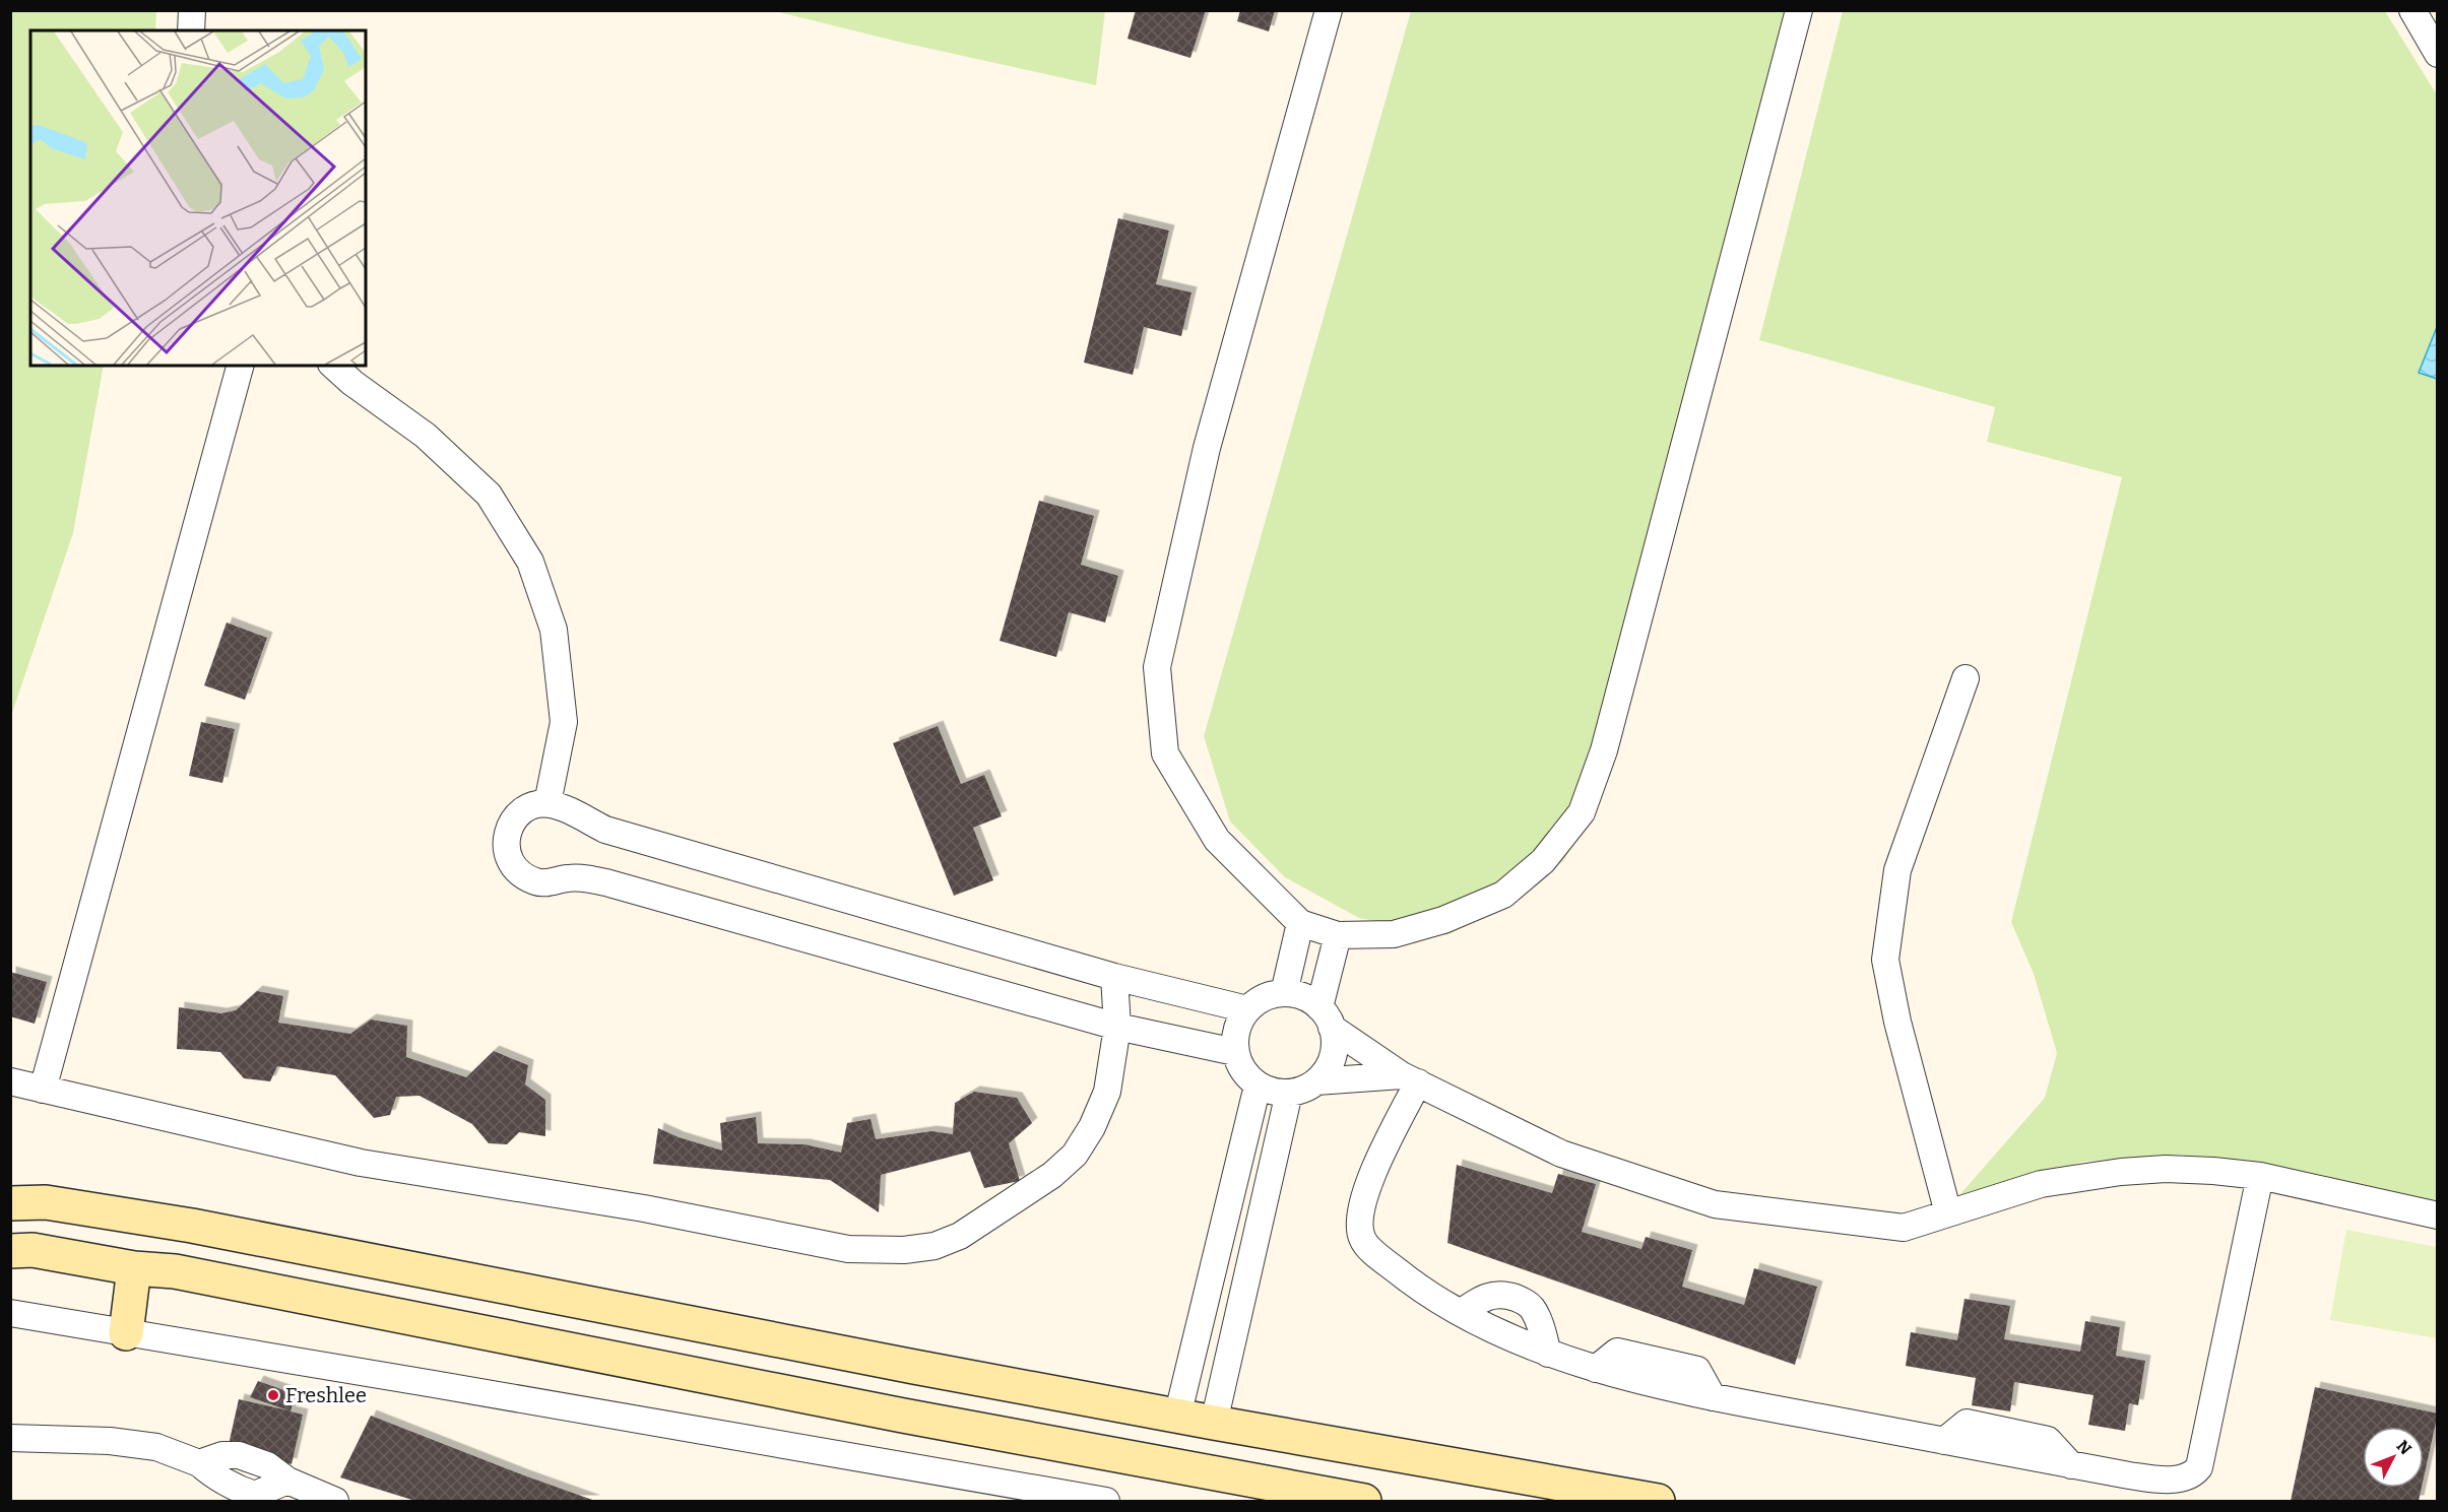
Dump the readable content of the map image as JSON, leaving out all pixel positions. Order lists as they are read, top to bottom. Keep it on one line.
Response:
{"places":["Freshlee"],"north":"top right"}
